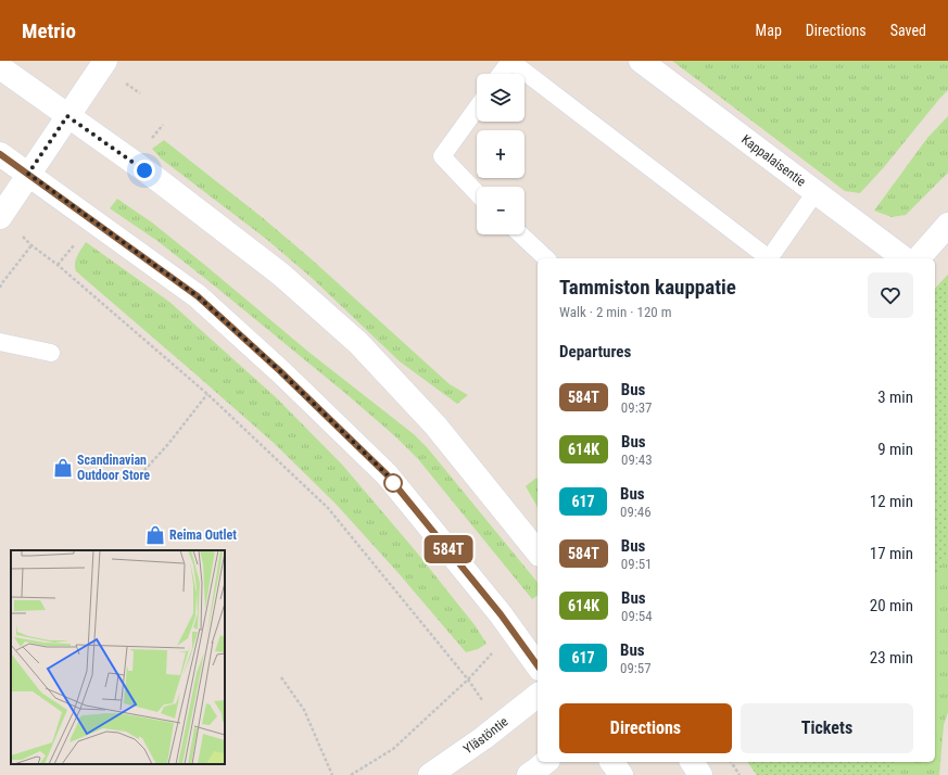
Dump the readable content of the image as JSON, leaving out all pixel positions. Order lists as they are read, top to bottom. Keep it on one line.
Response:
{"streets":{"main road":["Kappalaisentie","Ylästöntie"]},"places":{"shop":["Scandinavian Outdoor Store","Reima Outlet"]},"lines":["bus line 584T"],"page":{"header":"Metrio","nav":["Map","Directions","Saved"],"on_map":"584T","map_buttons":["+","−"],"heading":[["Tammiston kauppatie","Walk · 2 min · 120 m"],"Departures"],"list":[{"mark":"584T","name":"Bus","note":"09:37","value":"3 min"},{"mark":"614K","name":"Bus","note":"09:43","value":"9 min"},{"mark":"617","name":"Bus","note":"09:46","value":"12 min"},{"mark":"584T","name":"Bus","note":"09:51","value":"17 min"},{"mark":"614K","name":"Bus","note":"09:54","value":"20 min"},{"mark":"617","name":"Bus","note":"09:57","value":"23 min"}],"buttons":["Directions","Tickets"]}}
